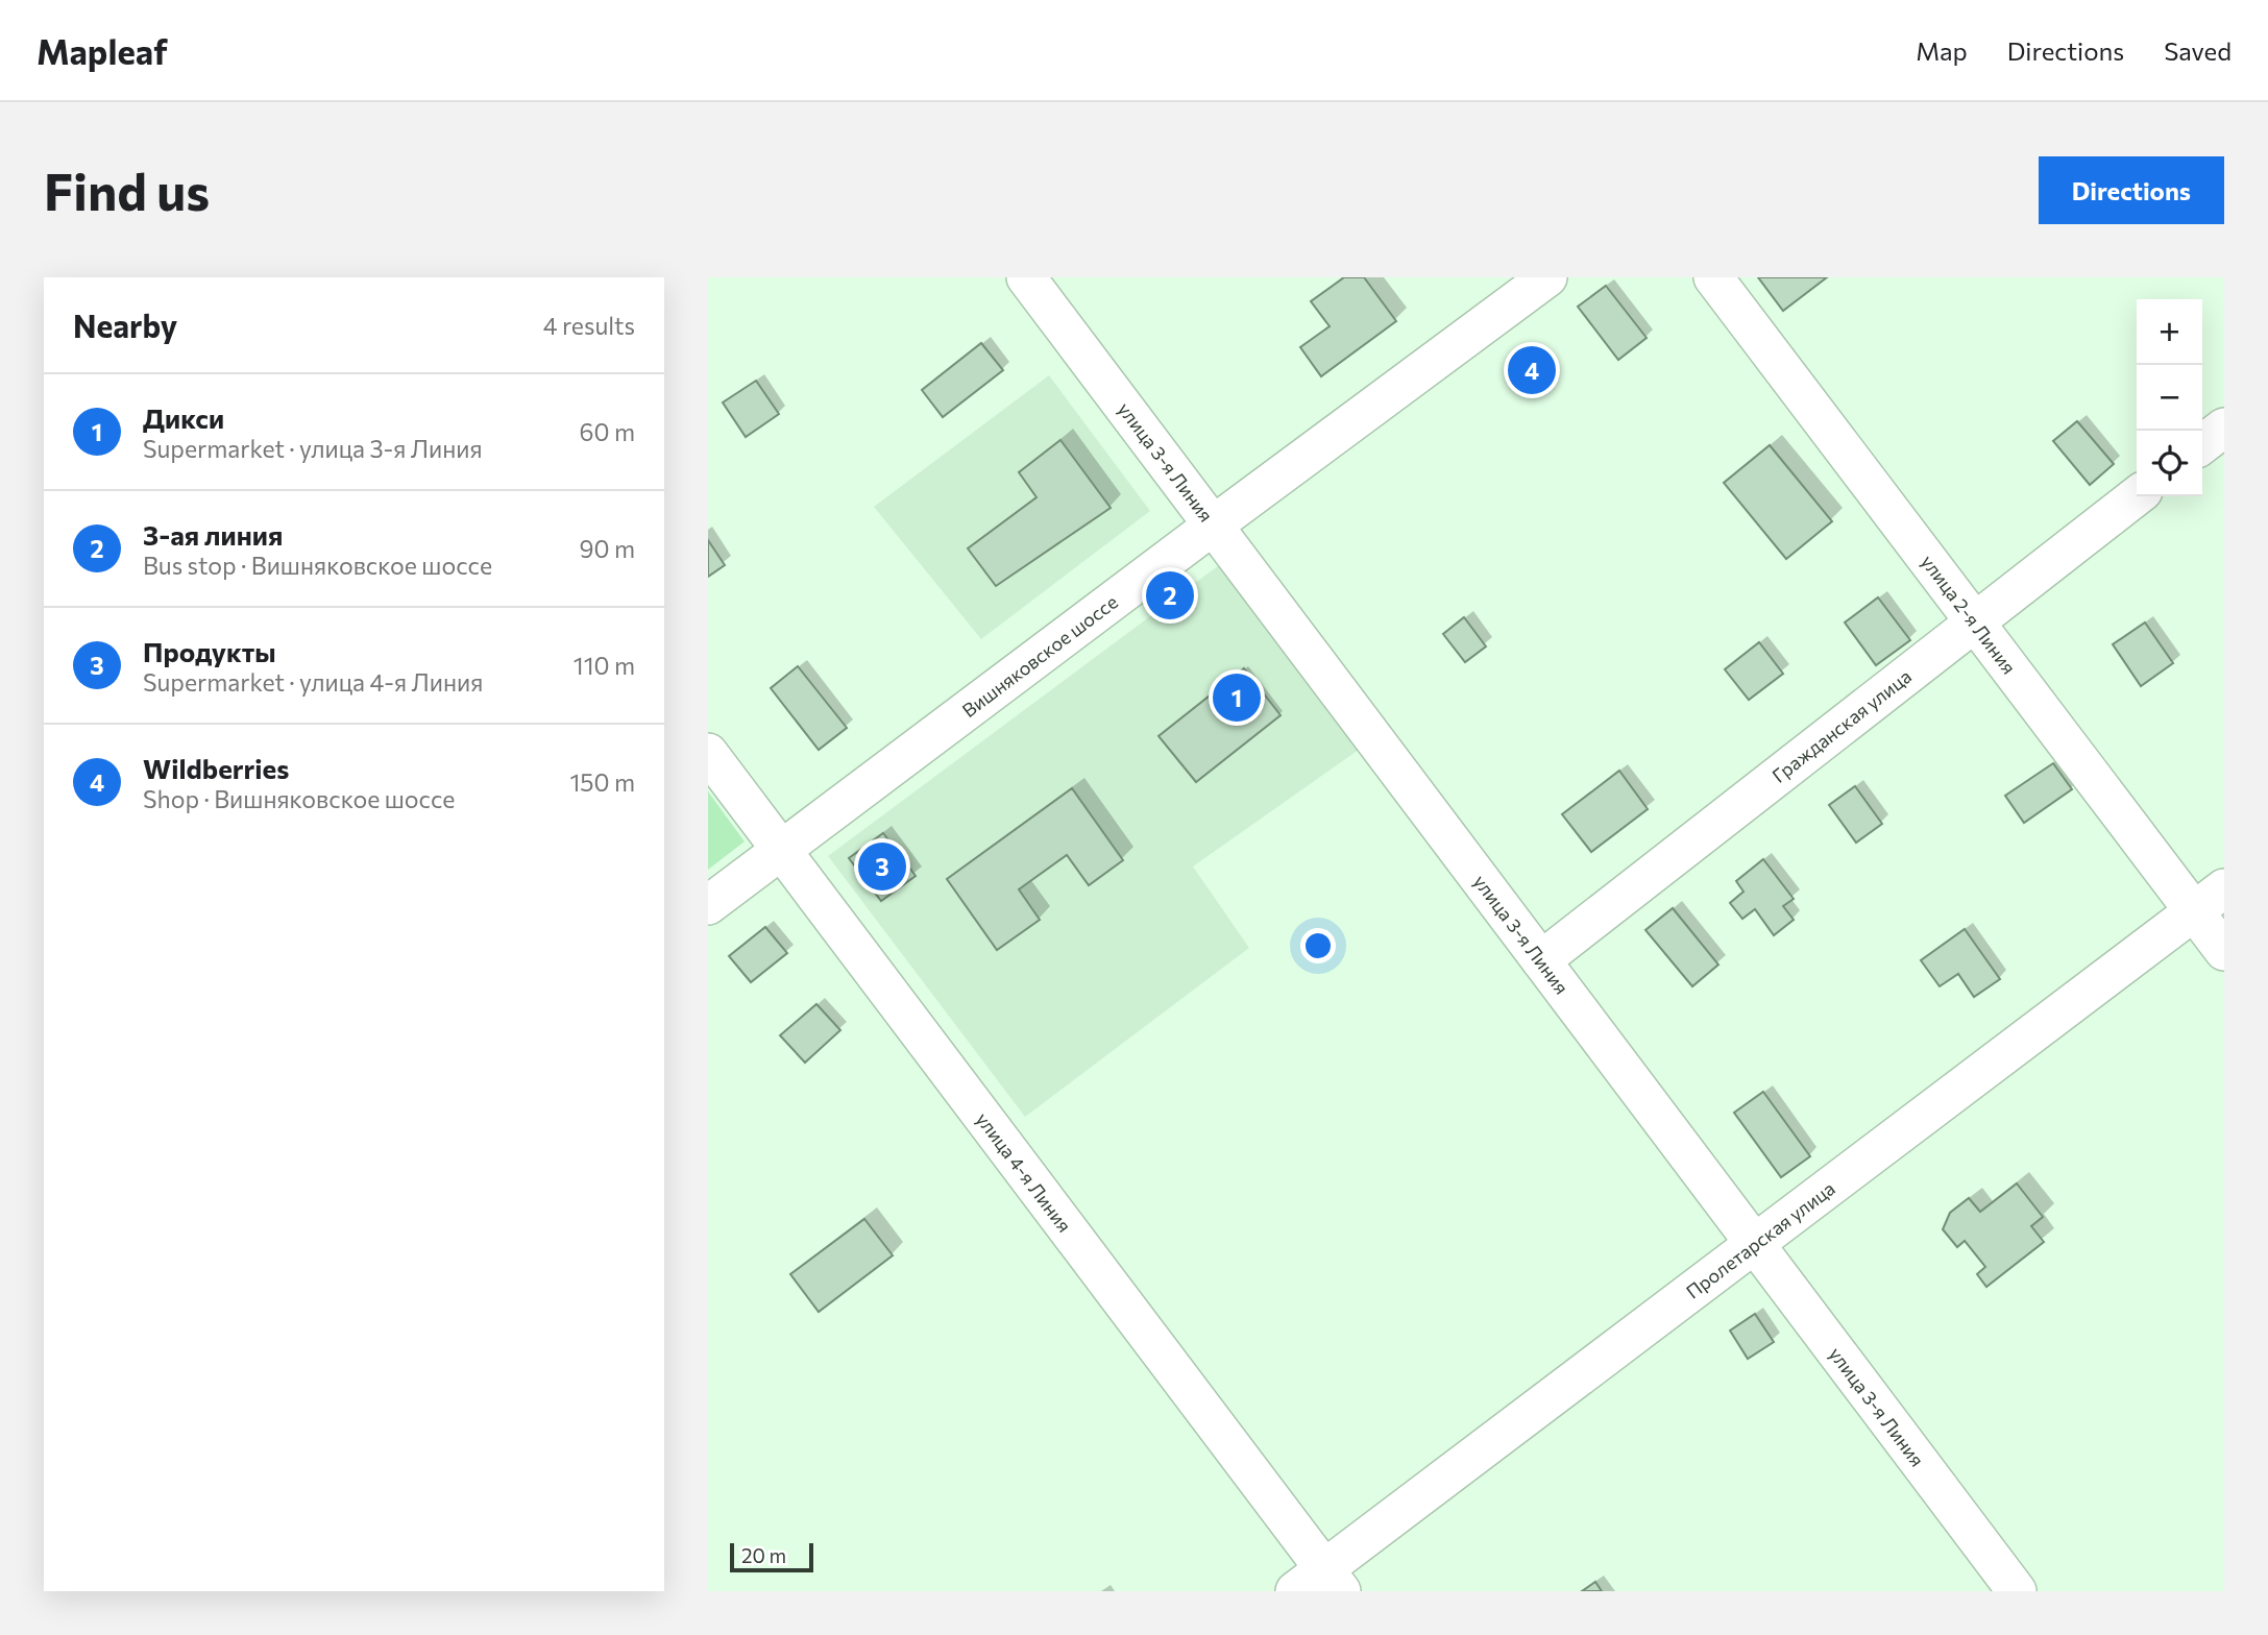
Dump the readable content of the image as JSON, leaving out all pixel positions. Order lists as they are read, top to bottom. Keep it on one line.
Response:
{"streets":{"street":["улица 3-я Линия","улица 2-я Линия","Вишняковское шоссе","Гражданская улица","улица 4-я Линия","Пролетарская улица"]},"crossings":[["улица 3-я Линия","Вишняковское шоссе"],["улица 3-я Линия","Гражданская улица"],["улица 3-я Линия","Пролетарская улица"],["улица 2-я Линия","Гражданская улица"],["улица 2-я Линия","Пролетарская улица"],["Вишняковское шоссе","улица 4-я Линия"],["улица 4-я Линия","Пролетарская улица"]],"scale_bar":"20 m","page":{"header":"Mapleaf","nav":["Map","Directions","Saved"],"buttons":"Directions","title":"Find us","heading":["Nearby","4 results"],"map_buttons":["+","−"],"pins":["4","2","1","3"],"list":[{"mark":"1","name":"Дикси","note":"Supermarket · улица 3-я Линия","value":"60 m"},{"mark":"2","name":"3-ая линия","note":"Bus stop · Вишняковское шоссе","value":"90 m"},{"mark":"3","name":"Продукты","note":"Supermarket · улица 4-я Линия","value":"110 m"},{"mark":"4","name":"Wildberries","note":"Shop · Вишняковское шоссе","value":"150 m"}],"scale":"20 m"}}
